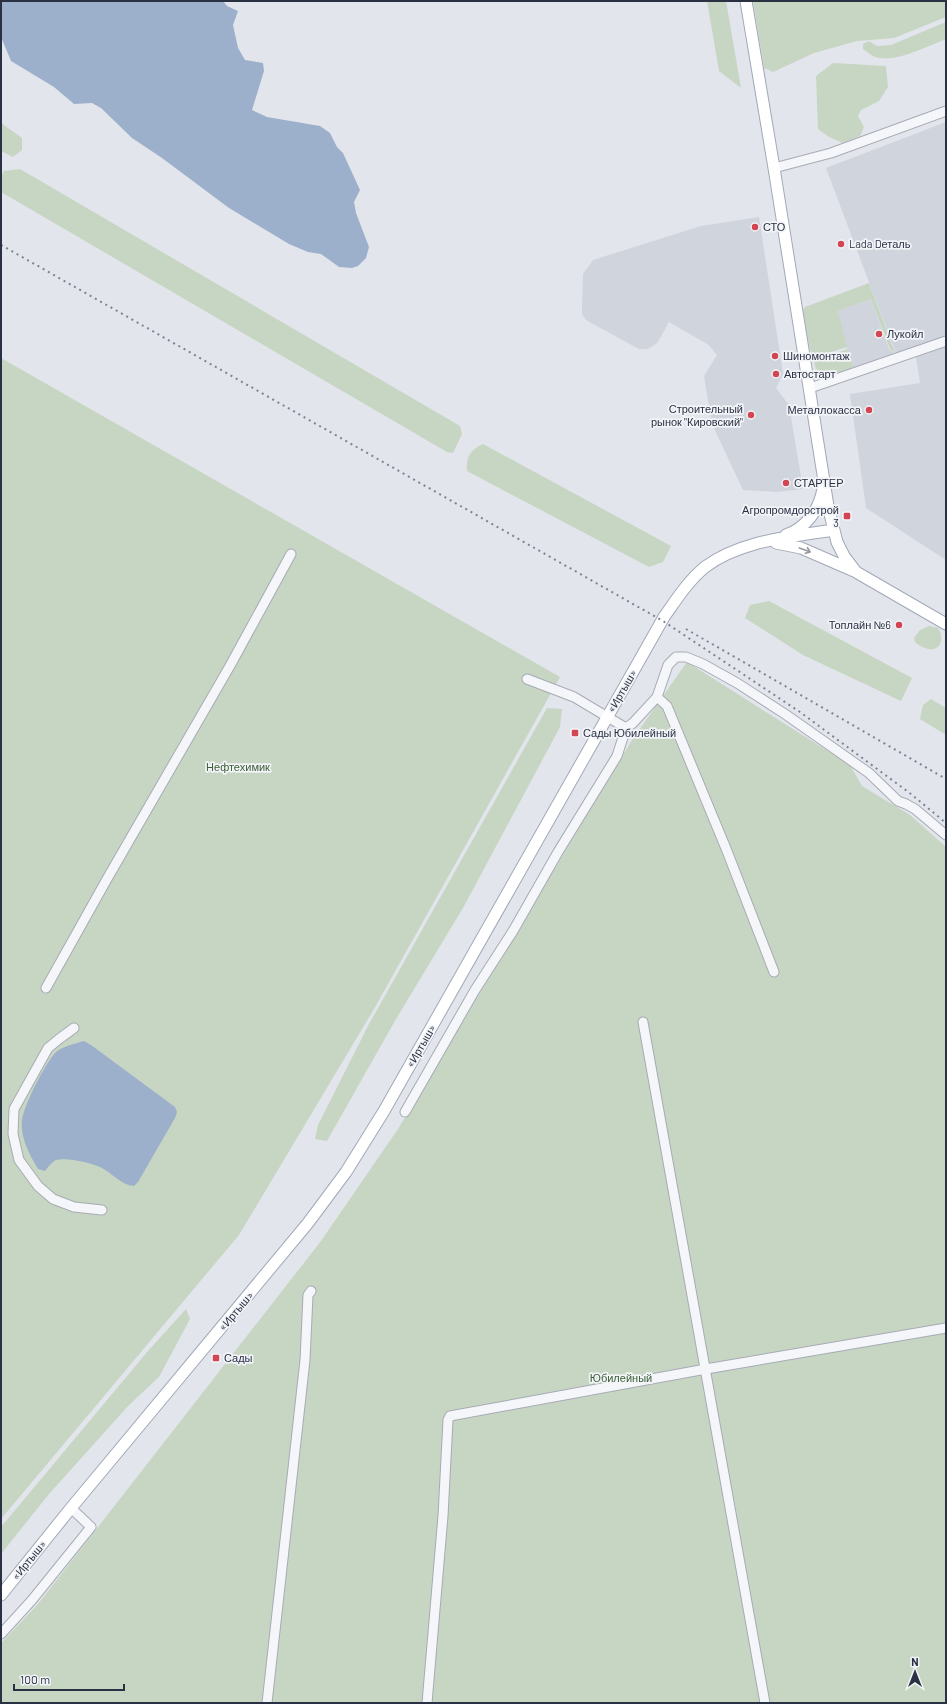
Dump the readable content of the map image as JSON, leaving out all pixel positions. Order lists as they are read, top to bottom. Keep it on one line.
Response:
{"streets":{"main road":["«Иртыш»"]},"parks":["Нефтехимик","Юбилейный"],"places":{"other":["СТО","Lada Dеталь","Лукойл","Шиномонтаж","Автостарт","Металлокасса","Строительный рынок \"Кировский\"","СТАРТЕР","Топлайн №6"],"transit":["Агропромдорстрой 3","Сады Юбилейный","Сады"]},"scale_bar":"100 m","north":"top"}
